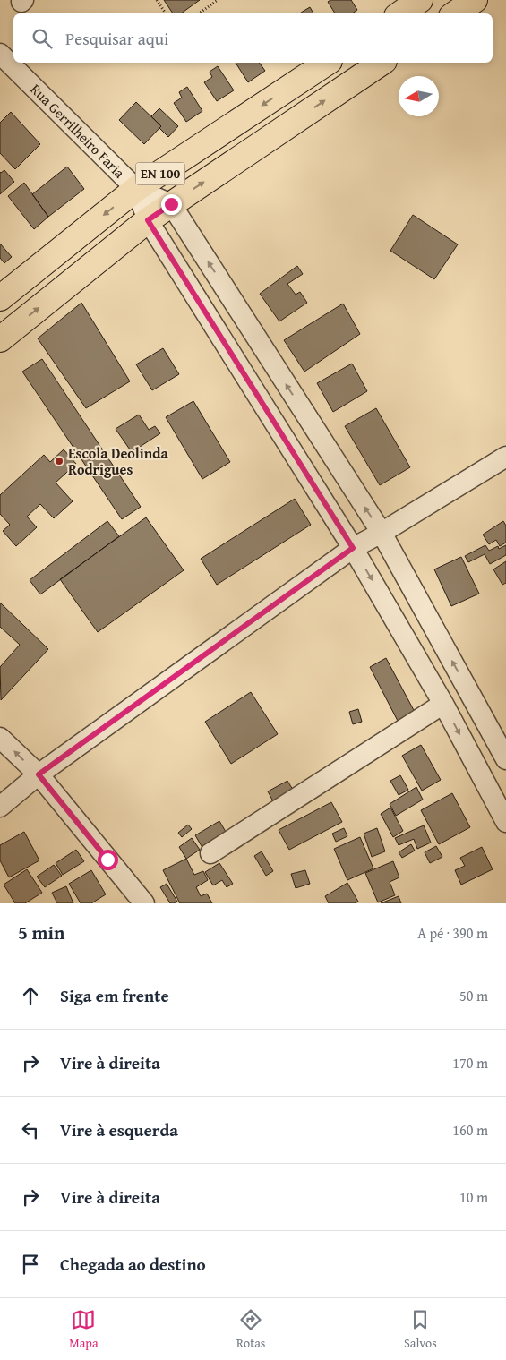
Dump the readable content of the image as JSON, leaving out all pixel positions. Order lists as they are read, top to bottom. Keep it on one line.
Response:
{"streets":{"main road":["EN 100"],"street":["Rua Gerrilheiro Faria"]},"crossings":[["Rua Gerrilheiro Faria","EN 100"]],"places":["Escola Deolinda Rodrigues"],"north":"left","page":{"search":"Pesquisar aqui","heading":["5 min","A pé · 390 m"],"list":[["Siga em frente","50 m"],["Vire à direita","170 m"],["Vire à esquerda","160 m"],["Vire à direita","10 m"],"Chegada ao destino"],"nav":["Mapa","Rotas","Salvos"]}}
